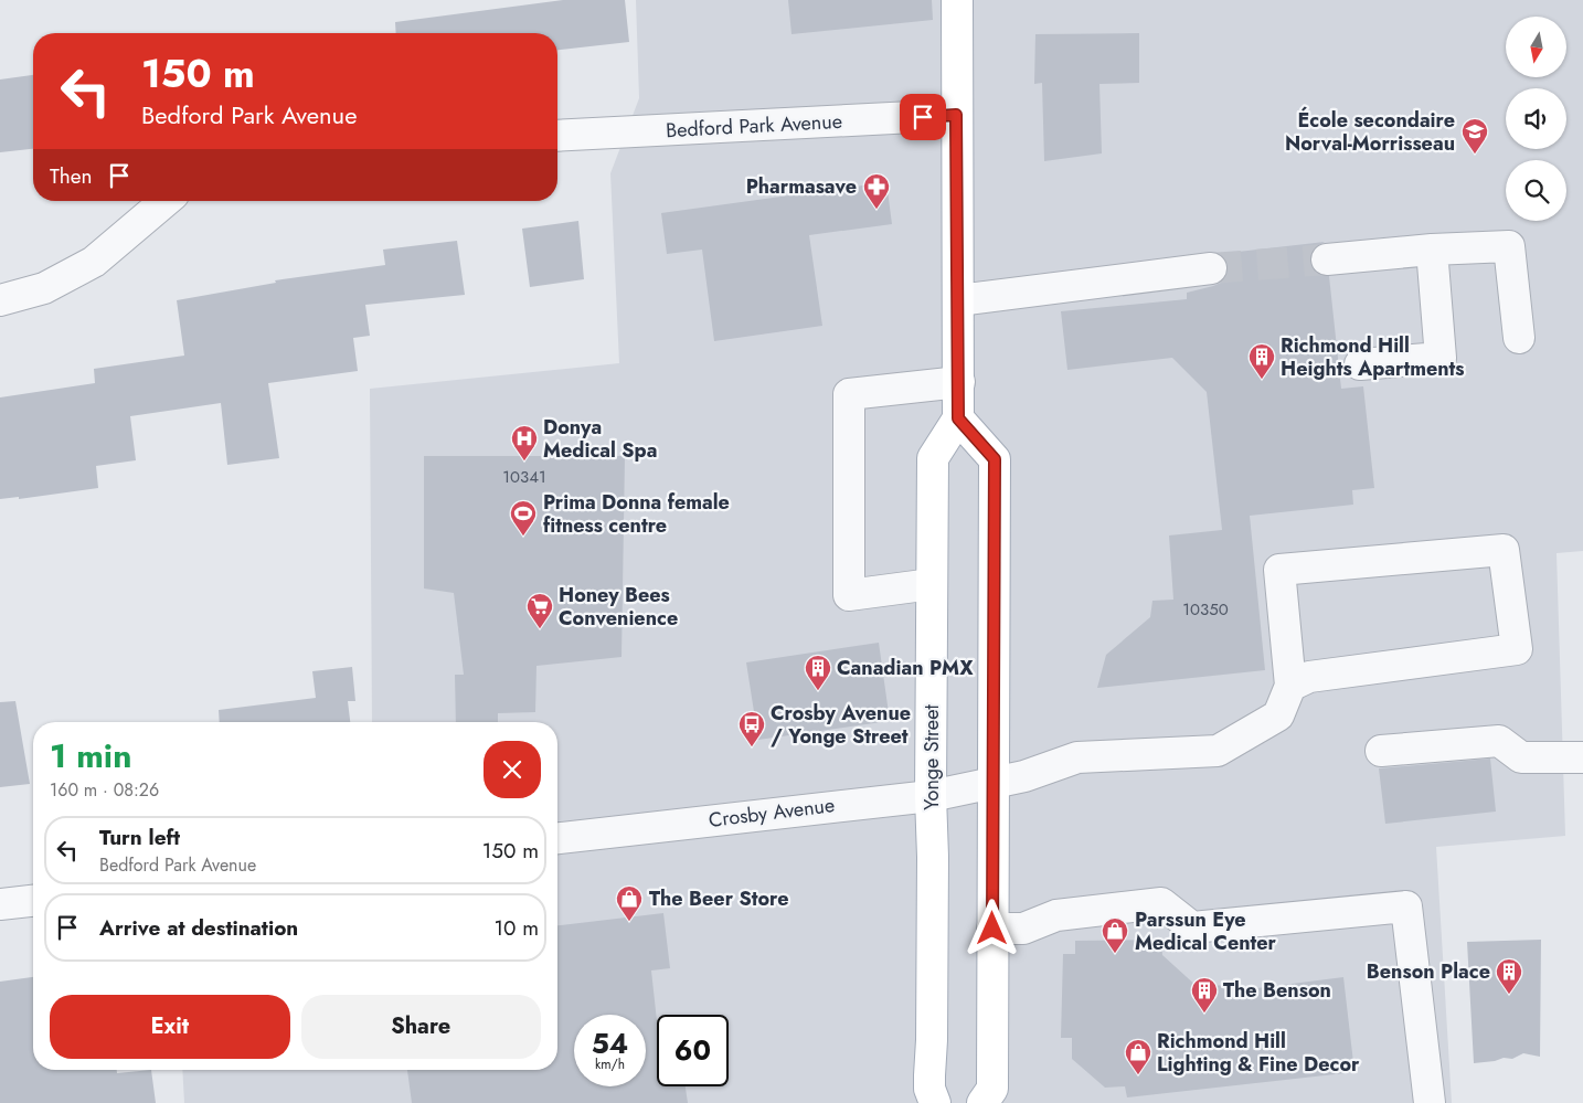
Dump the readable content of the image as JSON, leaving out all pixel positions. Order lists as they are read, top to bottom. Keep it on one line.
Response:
{"streets":{"main road":["Yonge Street"],"street":["Bedford Park Avenue","Crosby Avenue"]},"crossings":[["Yonge Street","Crosby Avenue"]],"places":{"school or university":["École secondaire Norval-Morrisseau"],"pharmacy":["Pharmasave"],"building":["Richmond Hill Heights Apartments","Canadian PMX","Benson Place","The Benson"],"hospital":["Donya Medical Spa"],"sports":["Prima Donna female fitness centre"],"supermarket":["Honey Bees Convenience"],"bus stop":["Crosby Avenue / Yonge Street"],"shop":["The Beer Store","Parssun Eye Medical Center","Richmond Hill Lighting & Fine Decor"]},"house_numbers":["10341","10350"],"north":"bottom","page":{"turn":["150 m","Bedford Park Avenue"],"then":"Then","heading":["1 min","160 m · 08:26"],"list":[{"name":"Turn left","note":"Bedford Park Avenue","value":"150 m"},{"name":"Arrive at destination","value":"10 m"}],"buttons":["Exit","Share"],"speed":"54 km/h","limit":"60"}}
